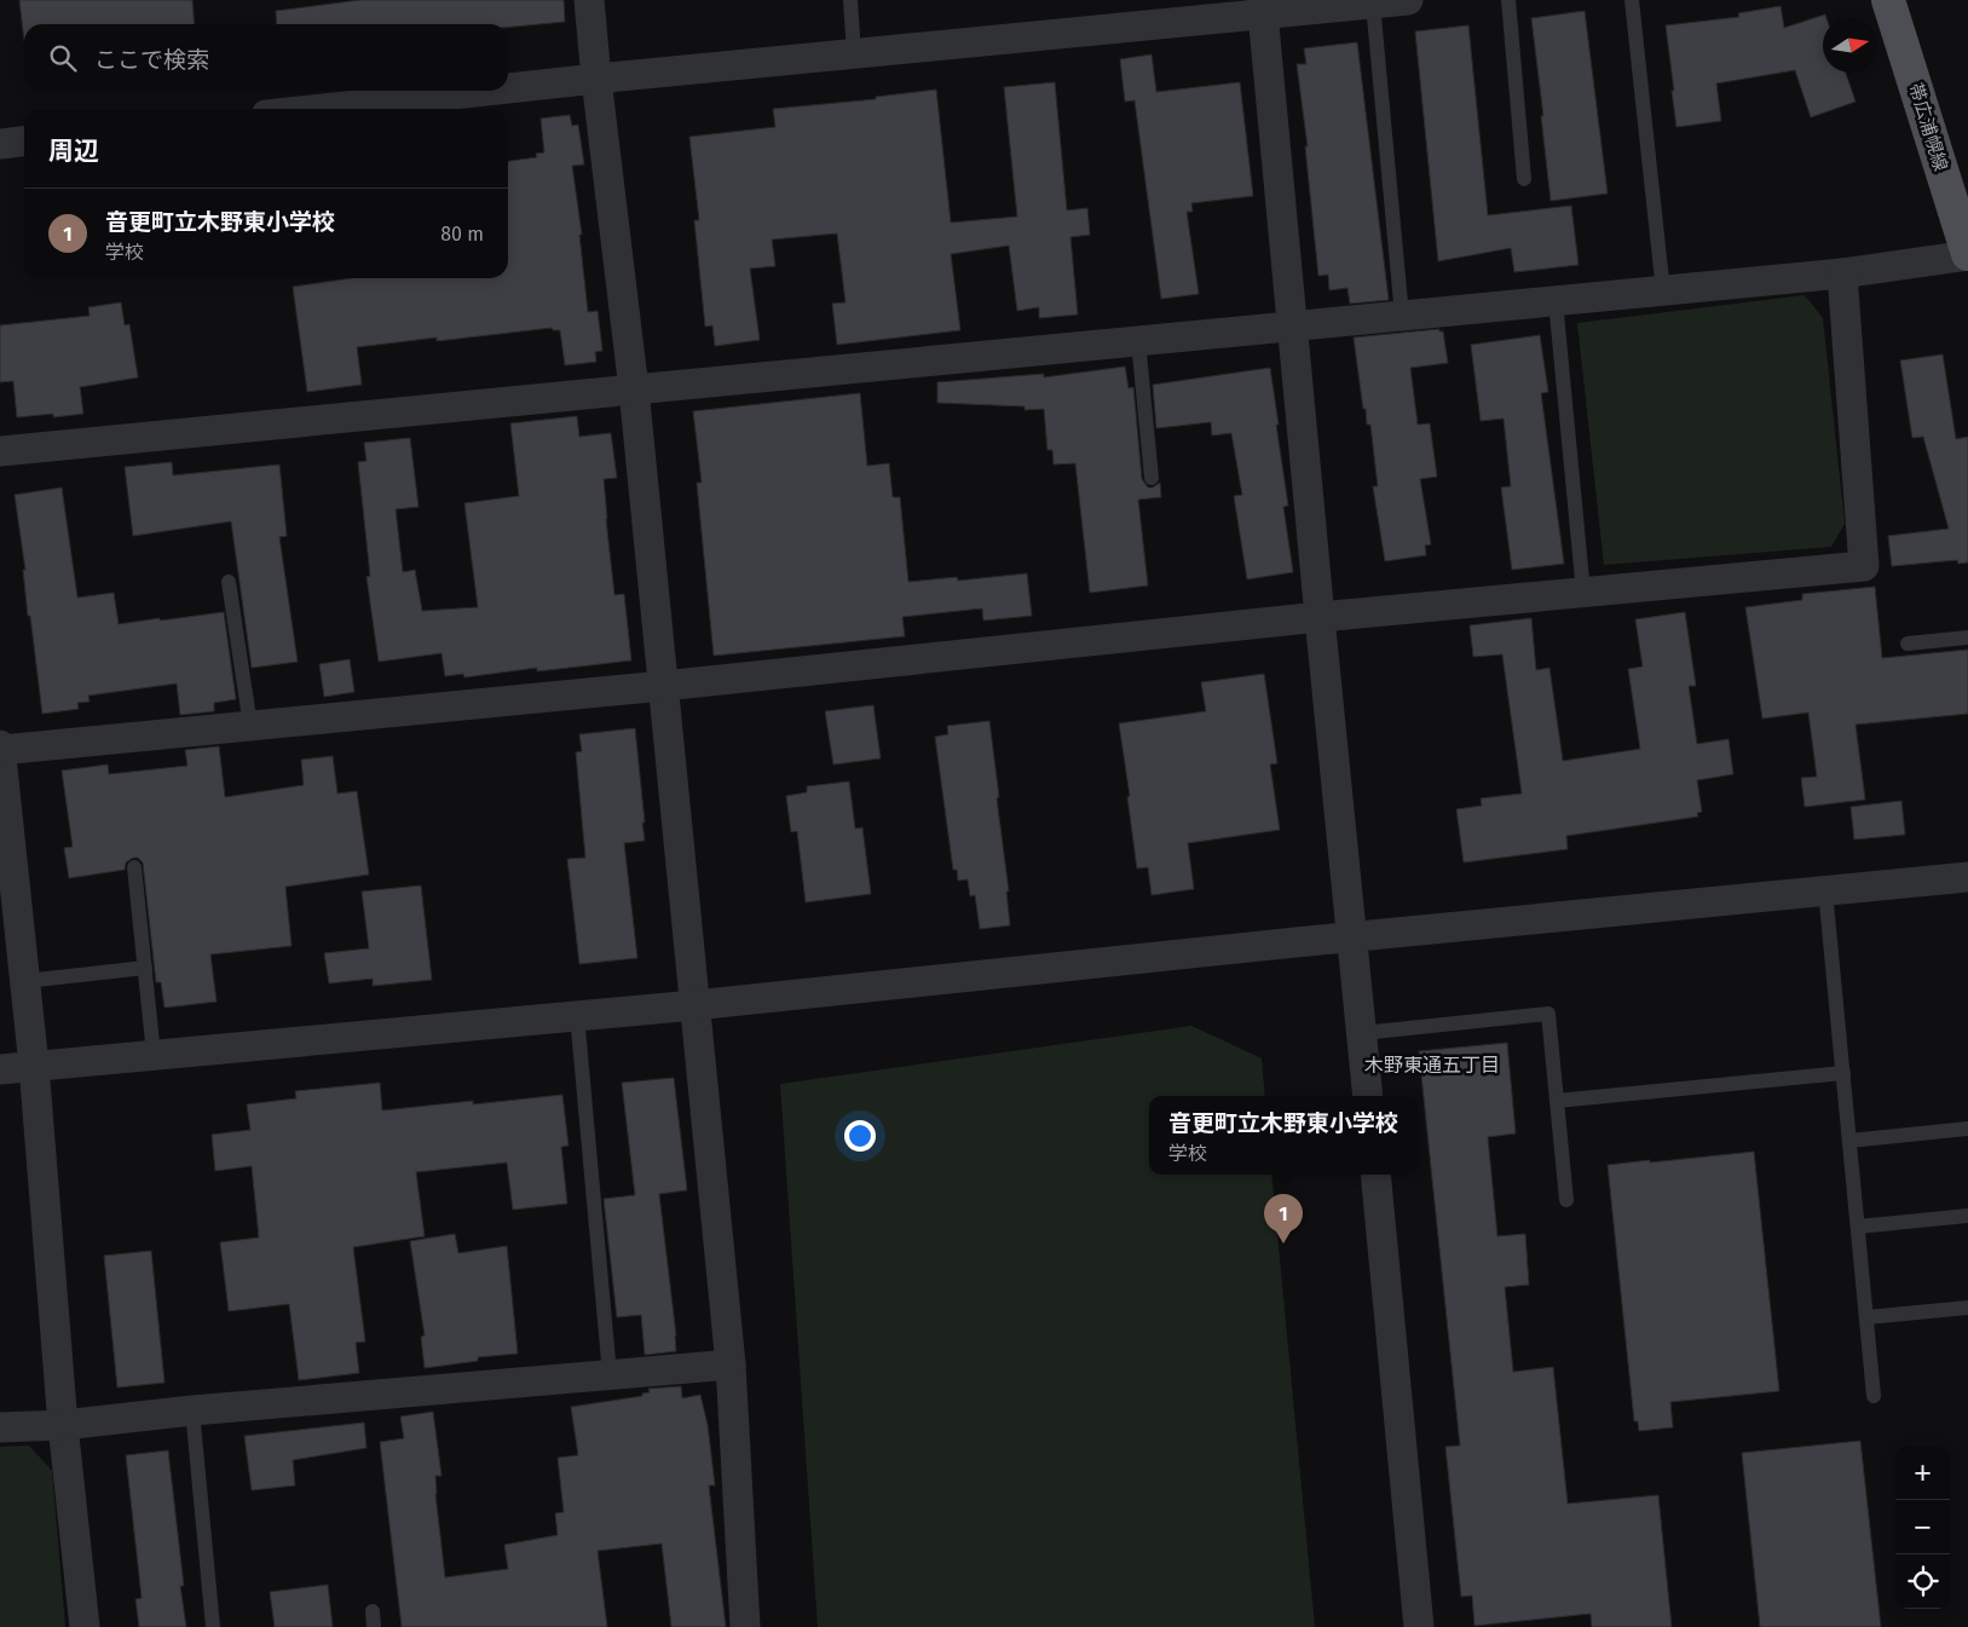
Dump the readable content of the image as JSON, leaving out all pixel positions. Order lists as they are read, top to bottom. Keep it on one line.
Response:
{"streets":{"main road":["帯広浦幌線"]},"districts":["木野東通五丁目"],"north":"right","page":{"search":"ここで検索","heading":"周辺","list":[{"mark":"1","name":"音更町立木野東小学校","note":"学校","value":"80 m"}],"popup":["音更町立木野東小学校","学校"],"pins":"1","map_buttons":["+","−"]}}
